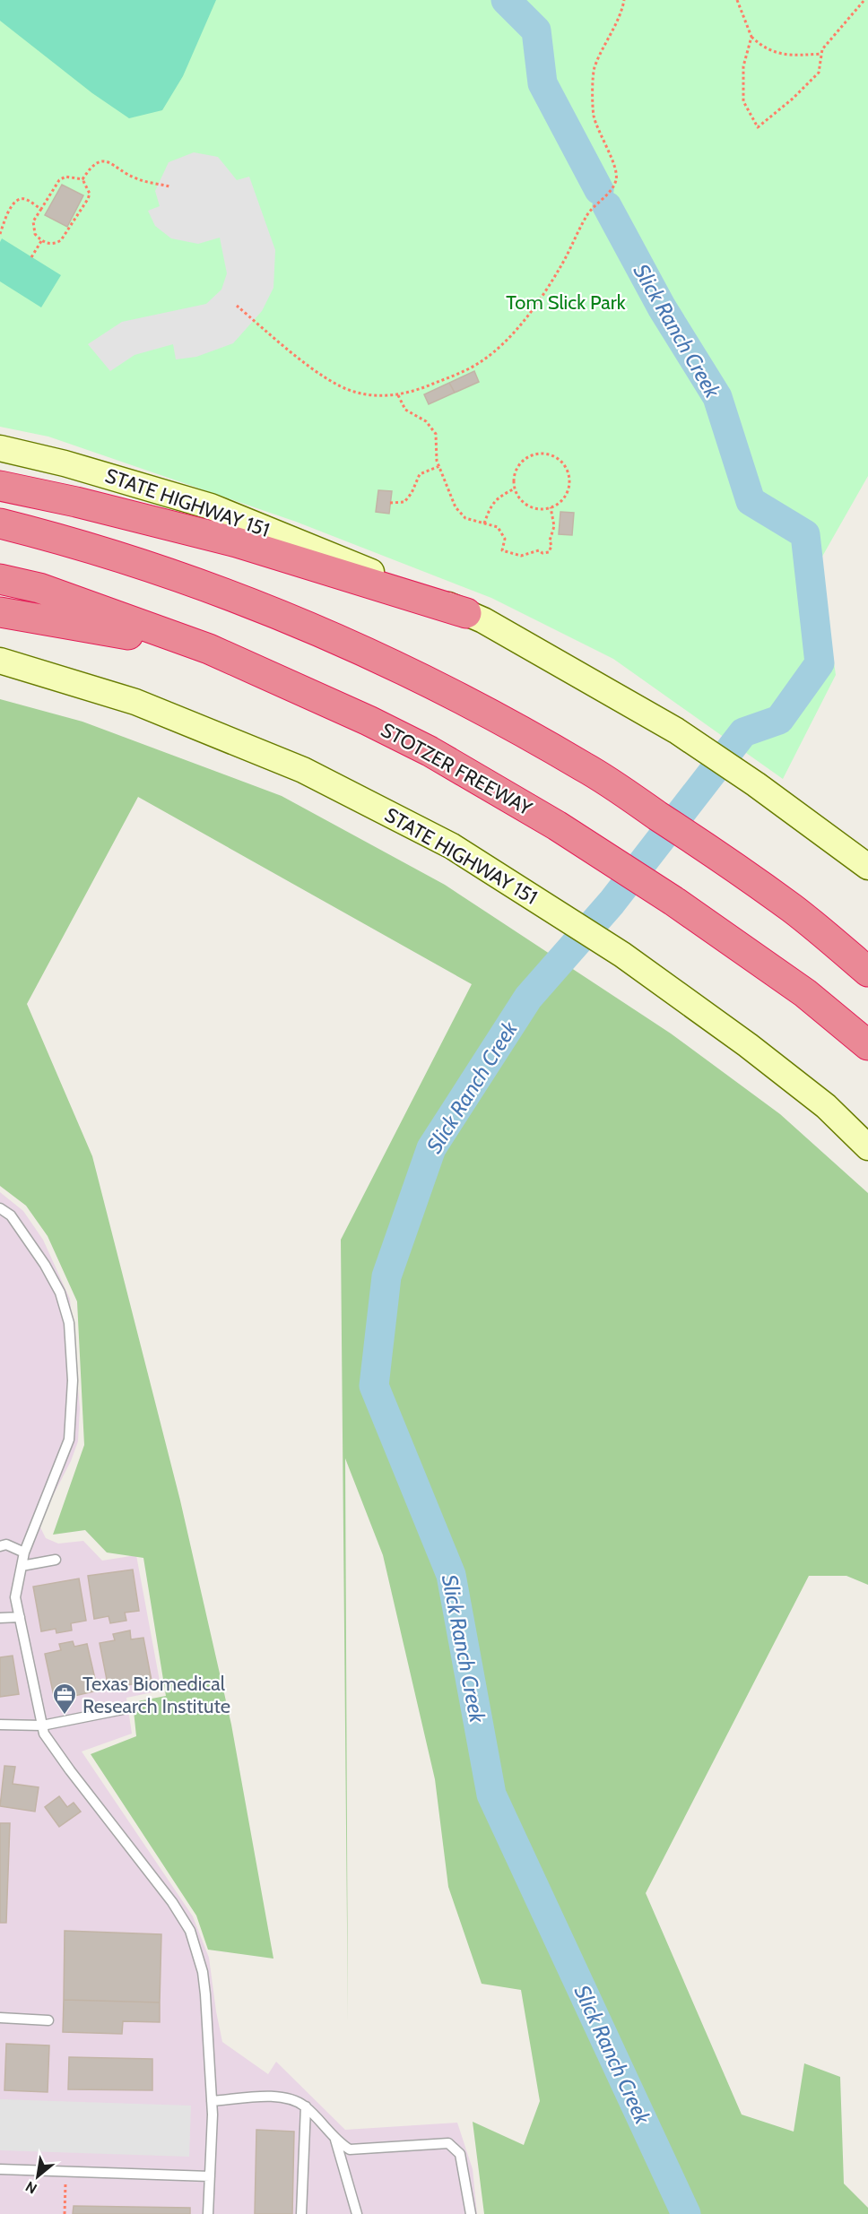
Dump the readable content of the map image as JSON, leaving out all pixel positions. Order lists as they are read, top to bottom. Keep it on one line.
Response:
{"streets":{"highway":["STOTZER FREEWAY"],"main road":["STATE HIGHWAY 151"]},"water":["Slick Ranch Creek"],"parks":["Tom Slick Park"],"places":{"office":["Texas Biomedical Research Institute"]},"north":"bottom left"}
